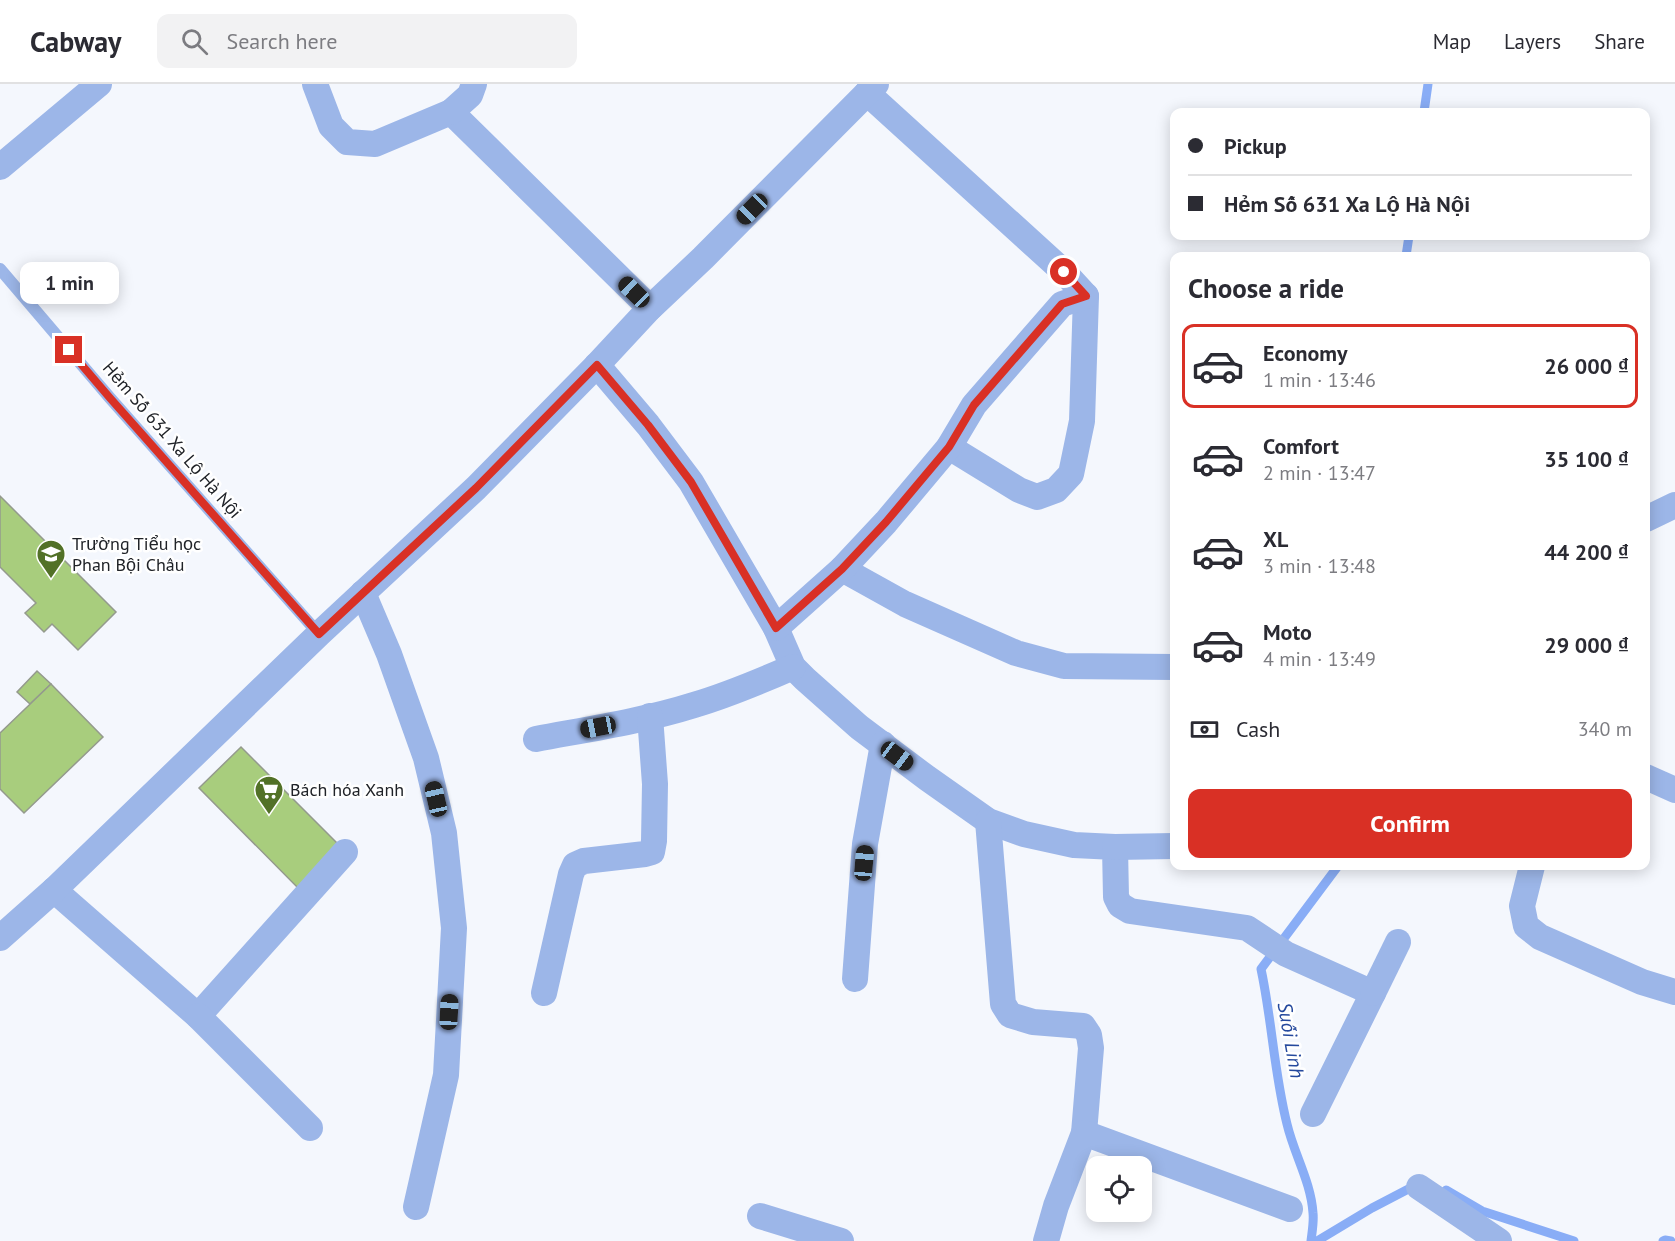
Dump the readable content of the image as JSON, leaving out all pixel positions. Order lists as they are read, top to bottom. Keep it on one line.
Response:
{"streets":{"lane":["Hẻm Số 631 Xa Lộ Hà Nội"]},"water":["Suối Linh"],"places":{"school or university":["Trường Tiểu học Phan Bội Châu"],"supermarket":["Bách hóa Xanh"]},"page":{"header":"Cabway","search":"Search here","nav":["Map","Layers","Share"],"banner":["Pickup","Hẻm Số 631 Xa Lộ Hà Nội"],"heading":"Choose a ride","bubble":"1 min","list":[{"name":"Economy","note":"1 min · 13:46","value":"26 000 ₫"},{"name":"Comfort","note":"2 min · 13:47","value":"35 100 ₫"},{"name":"XL","note":"3 min · 13:48","value":"44 200 ₫"},{"name":"Moto","note":"4 min · 13:49","value":"29 000 ₫"}],"pay":["Cash","340 m"],"buttons":"Confirm"}}
